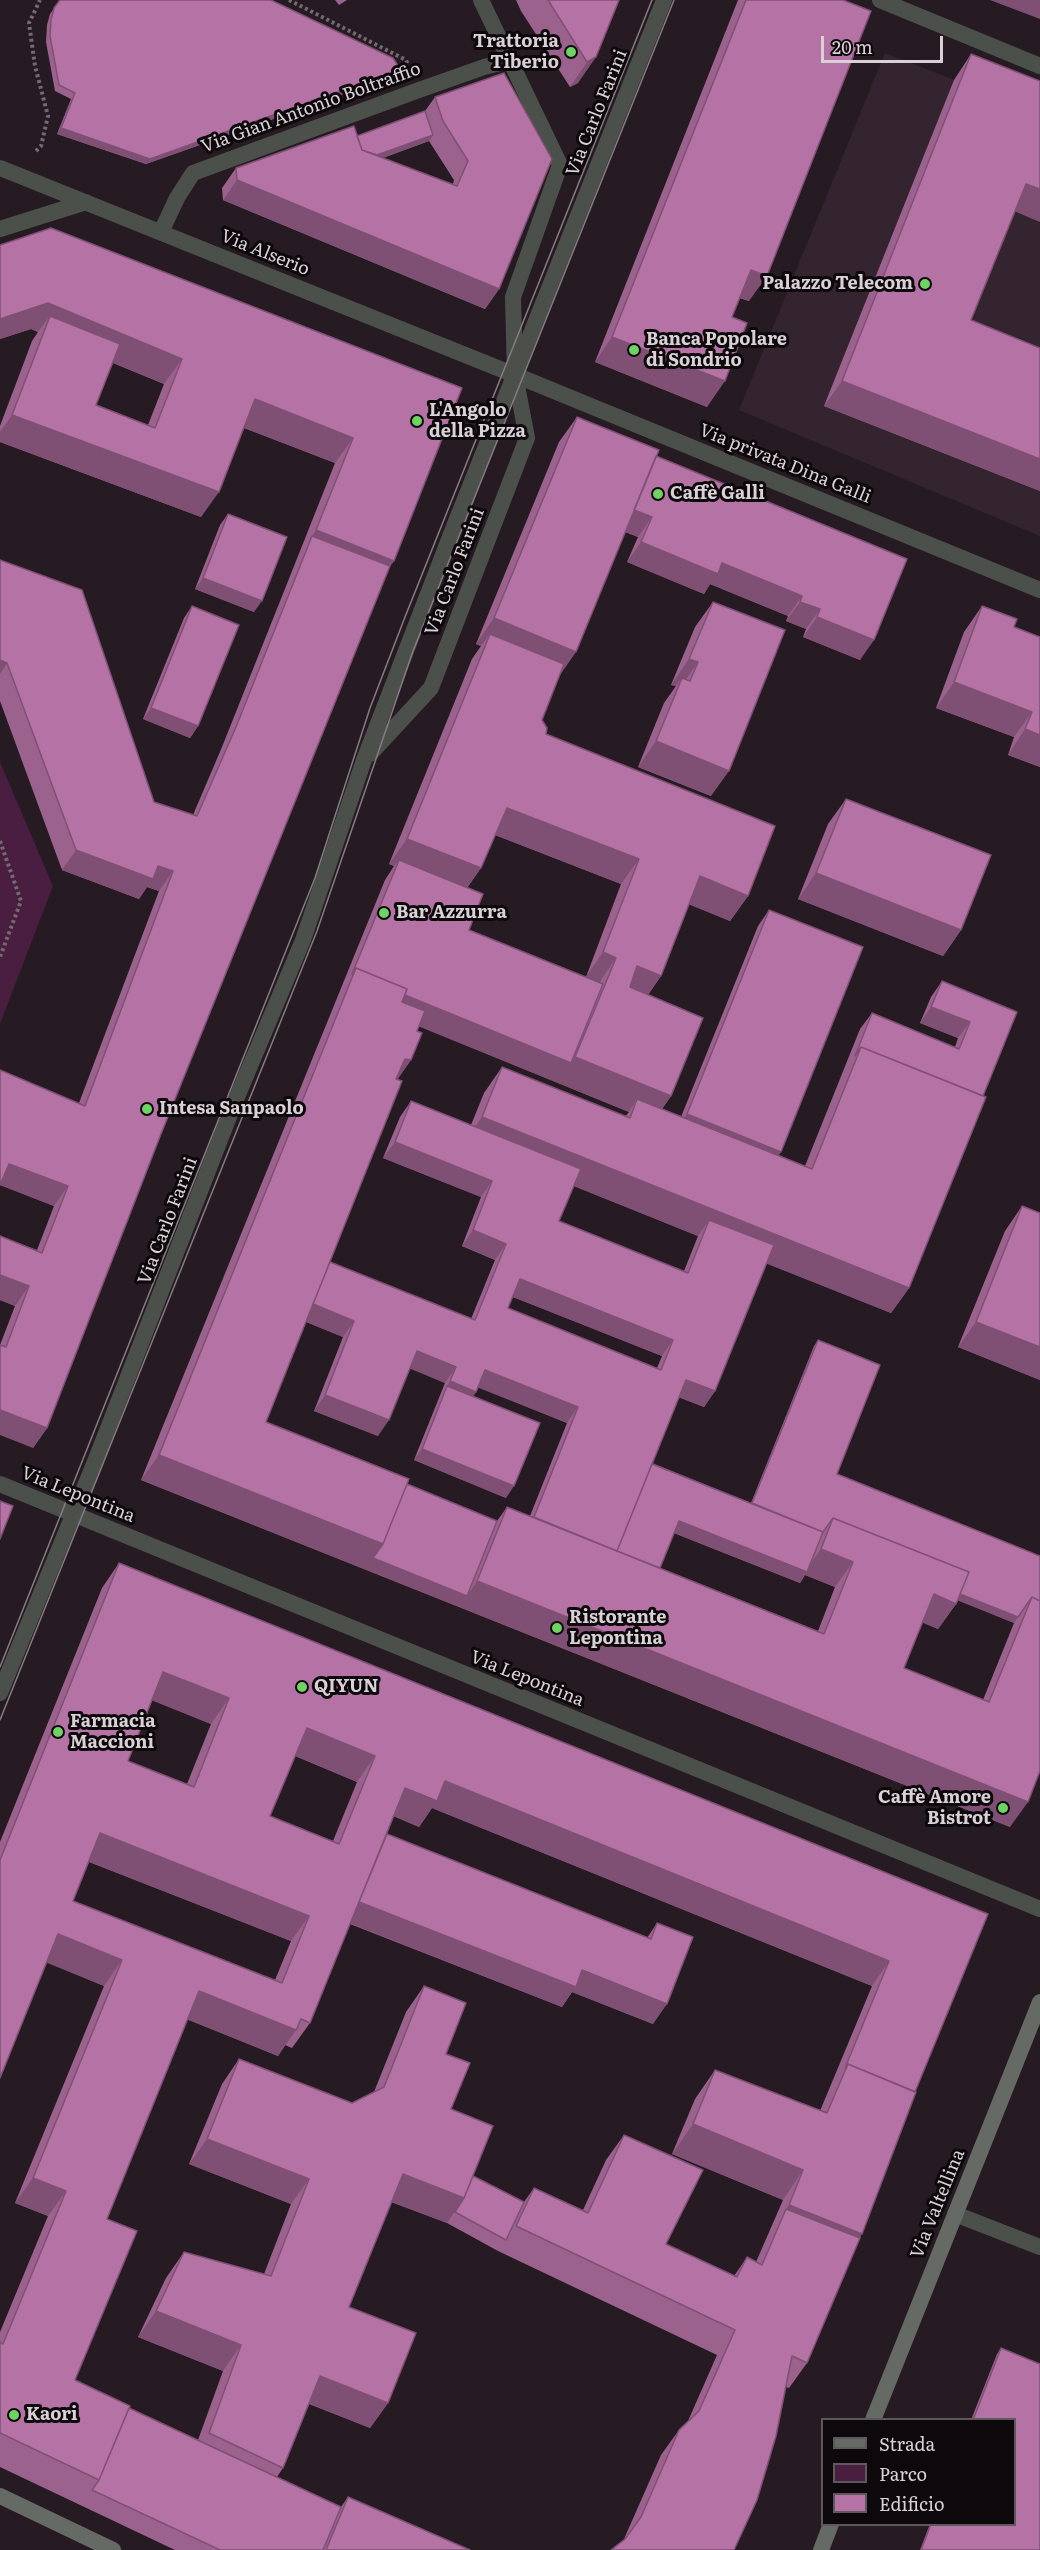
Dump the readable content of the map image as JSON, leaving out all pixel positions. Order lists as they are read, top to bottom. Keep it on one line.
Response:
{"streets":{"main road":["Via Valtellina"],"street":["Via Gian Antonio Boltraffio","Via Carlo Farini","Via Alserio","Via privata Dina Galli","Via Lepontina"]},"crossings":[["Via Gian Antonio Boltraffio","Via Alserio"],["Via Carlo Farini","Via Alserio"],["Via Carlo Farini","Via privata Dina Galli"],["Via Carlo Farini","Via Lepontina"],["Via Alserio","Via privata Dina Galli"]],"places":["Trattoria Tiberio","Palazzo Telecom","Banca Popolare di Sondrio","L'Angolo della Pizza","Caffè Galli","Bar Azzurra","Intesa Sanpaolo","Ristorante Lepontina","QIYUN","Farmacia Maccioni","Caffè Amore Bistrot","Kaori"],"legend":["Strada","Parco","Edificio"],"scale_bar":"20 m"}
